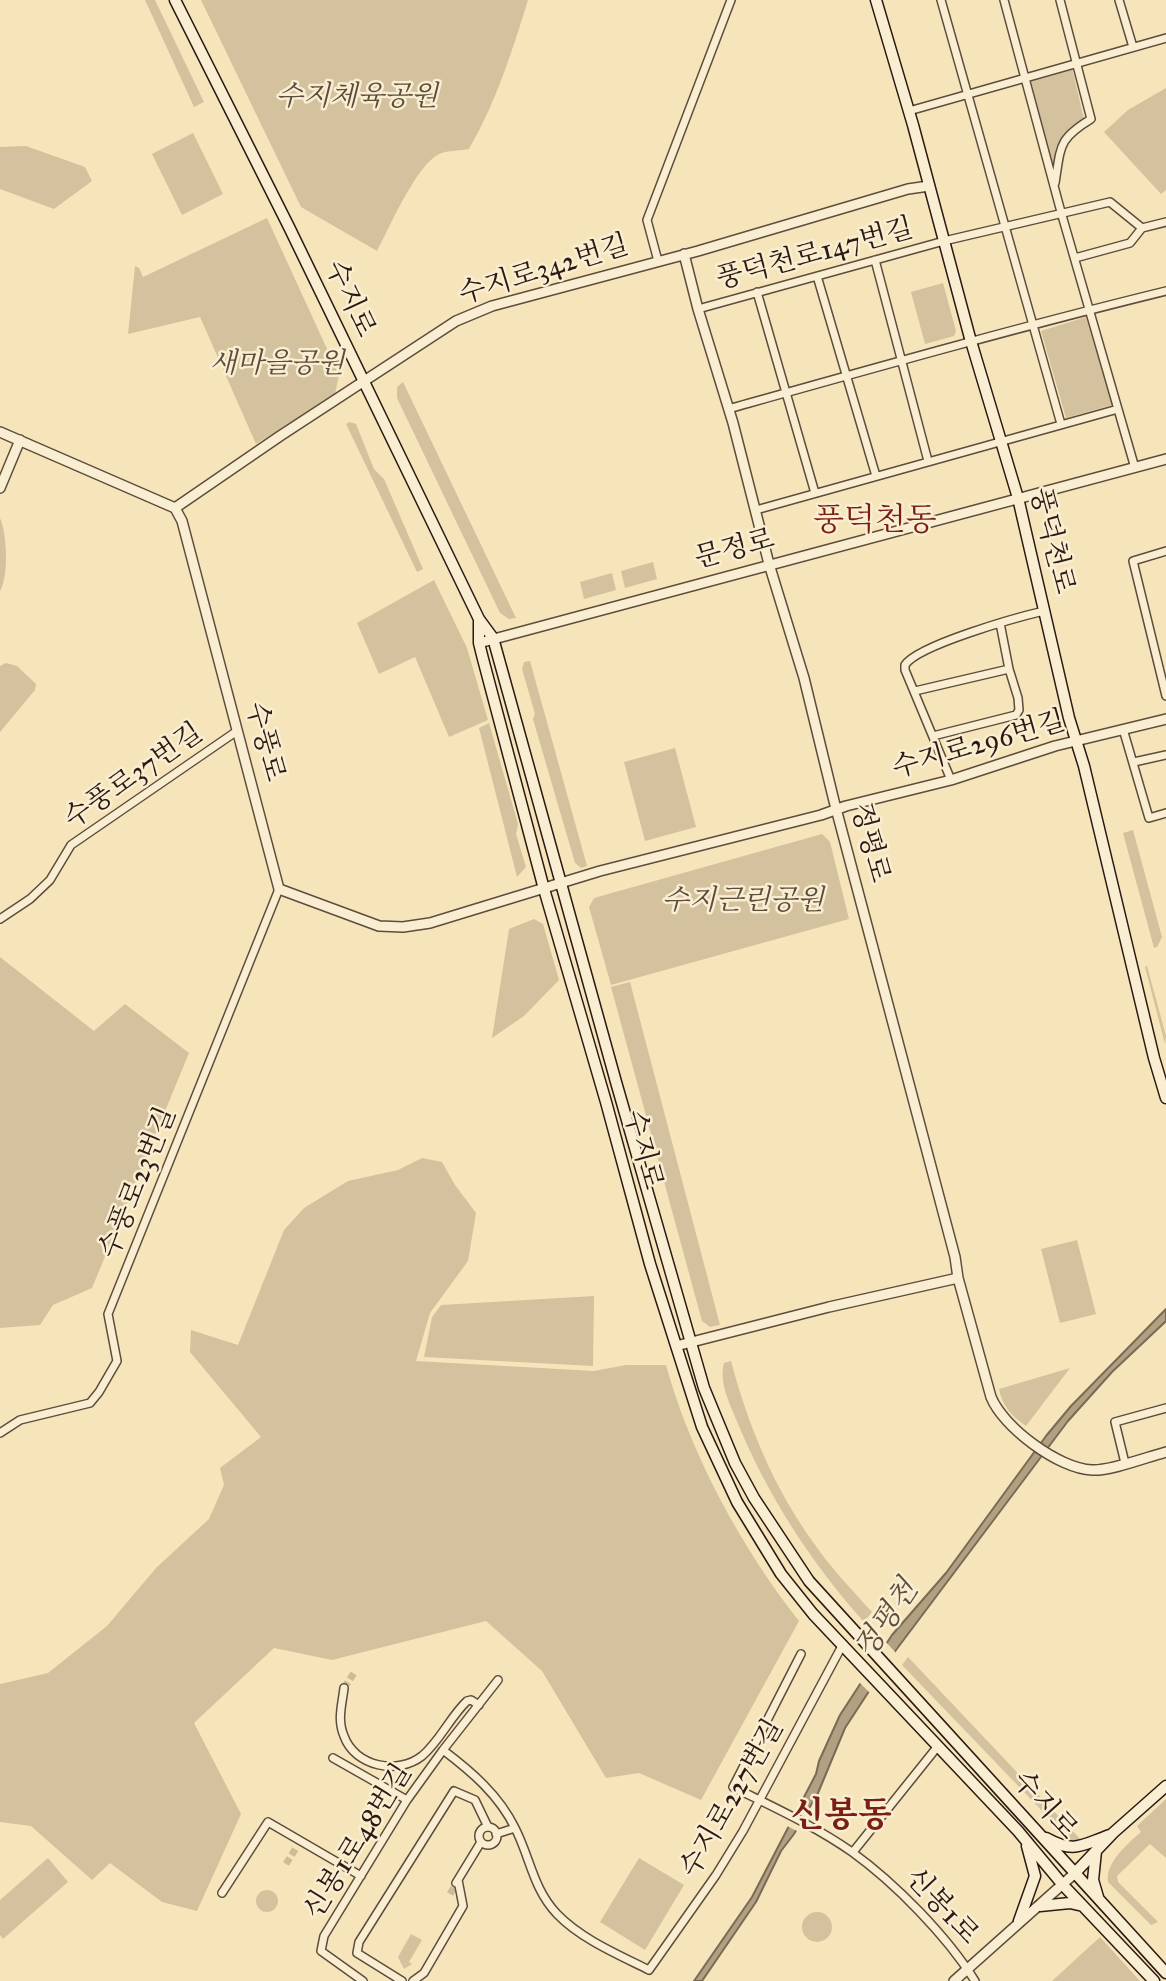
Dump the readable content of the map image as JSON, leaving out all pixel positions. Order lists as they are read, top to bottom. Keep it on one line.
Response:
{"streets":{"main road":["수지로","풍덕천로"],"street":["풍덕천로147번길","수지로342번길","문정로","수풍로","수지로296번길","수풍로37번길","정평로","수풍로23번길","수지로227번길","신봉1로48번길","신봉1로"]},"crossings":[["풍덕천로147번길","풍덕천로"],["풍덕천로147번길","정평로"],["수지로342번길","수지로"],["수지로342번길","풍덕천로"],["수지로342번길","수풍로"],["수지로342번길","정평로"],["수지로","문정로"],["수지로","수지로296번길"],["수지로","수지로227번길"],["수지로","신봉1로"],["풍덕천로","문정로"],["풍덕천로","수지로296번길"],["문정로","정평로"],["수풍로","수풍로37번길"],["수풍로","수풍로23번길"],["수지로296번길","정평로"],["수지로227번길","신봉1로48번길"],["수지로227번길","신봉1로"]],"districts":["풍덕천동","신봉동"],"water":["정평천"],"parks":["수지체육공원","새마을공원","수지근린공원"]}
